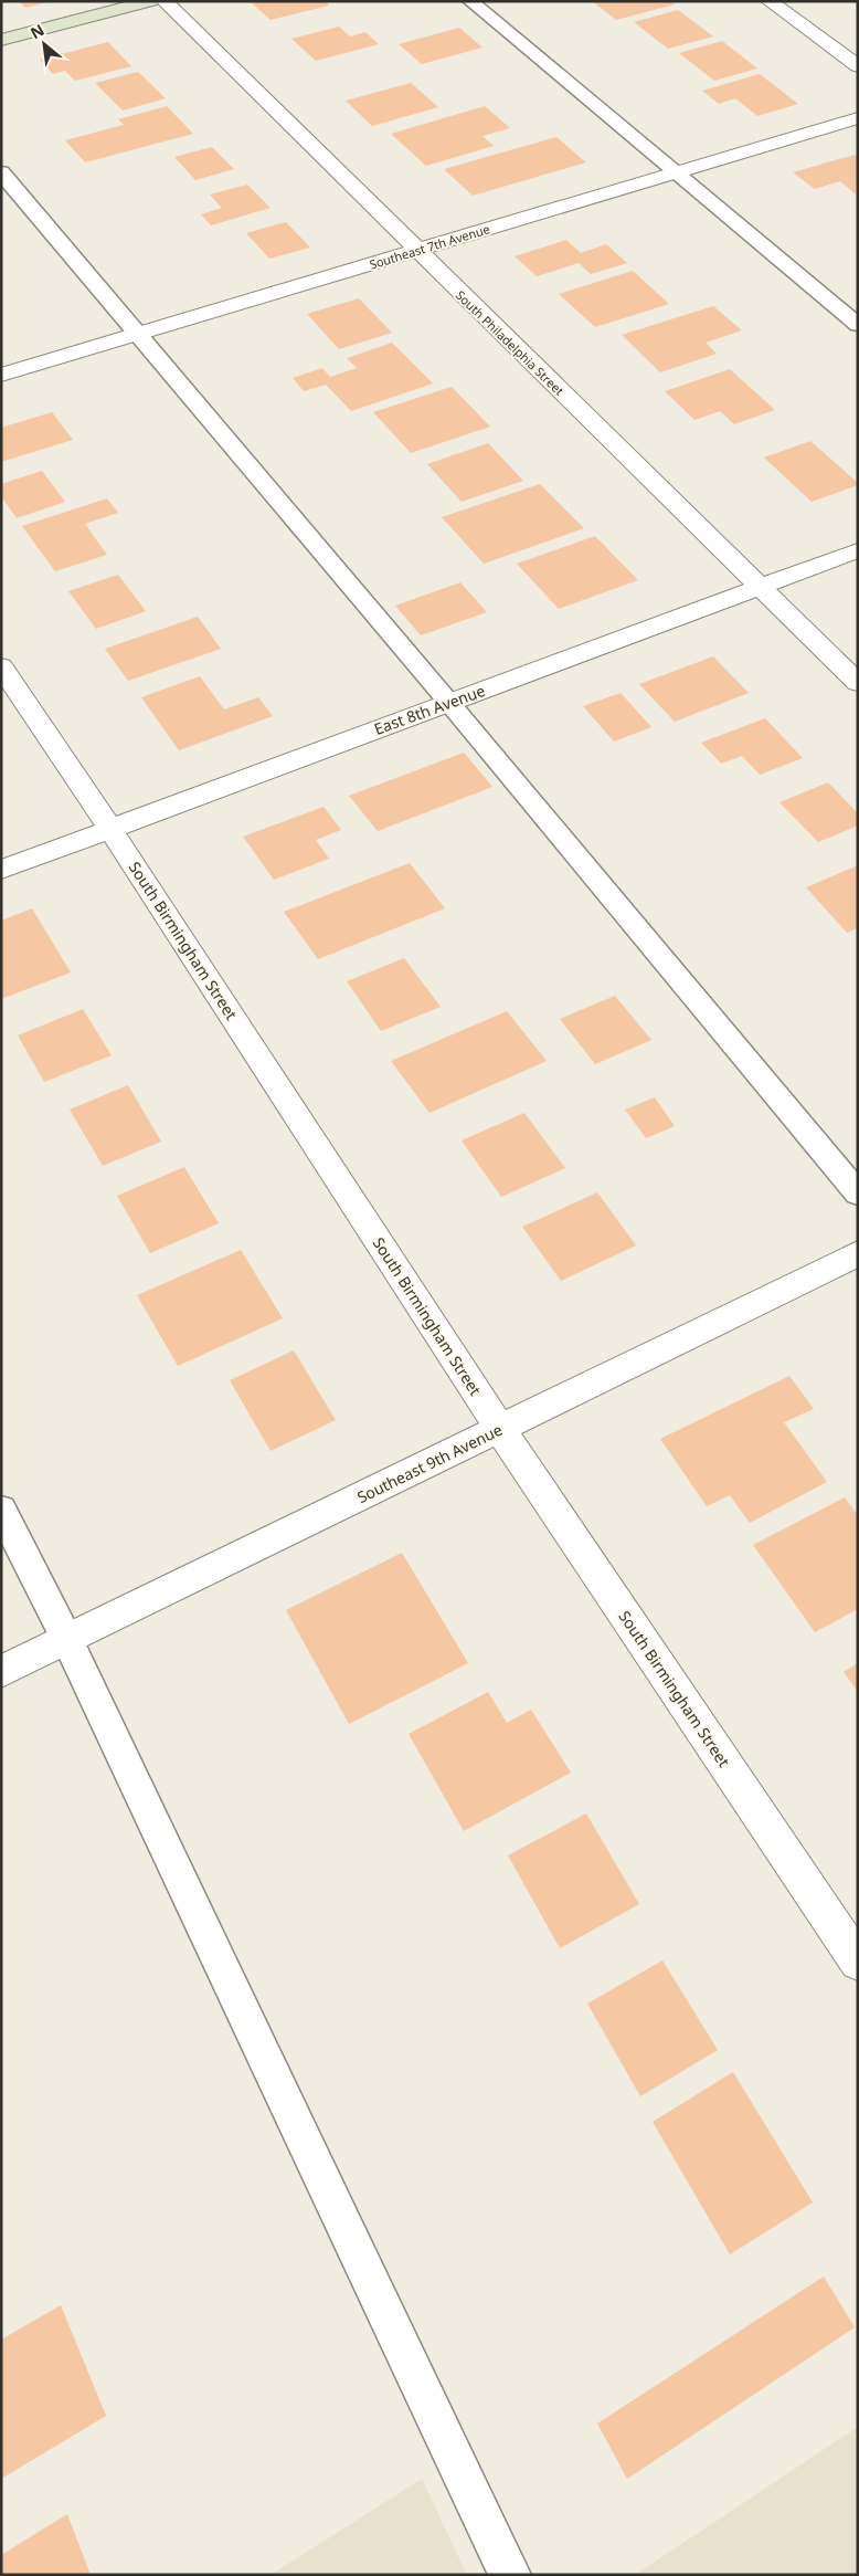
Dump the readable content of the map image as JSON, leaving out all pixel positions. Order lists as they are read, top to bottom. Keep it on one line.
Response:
{"streets":{"street":["Southeast 7th Avenue","South Philadelphia Street","East 8th Avenue","South Birmingham Street","Southeast 9th Avenue"]},"crossings":[["Southeast 7th Avenue","South Philadelphia Street"],["South Philadelphia Street","East 8th Avenue"],["East 8th Avenue","South Birmingham Street"],["South Birmingham Street","Southeast 9th Avenue"]],"north":"top left"}
